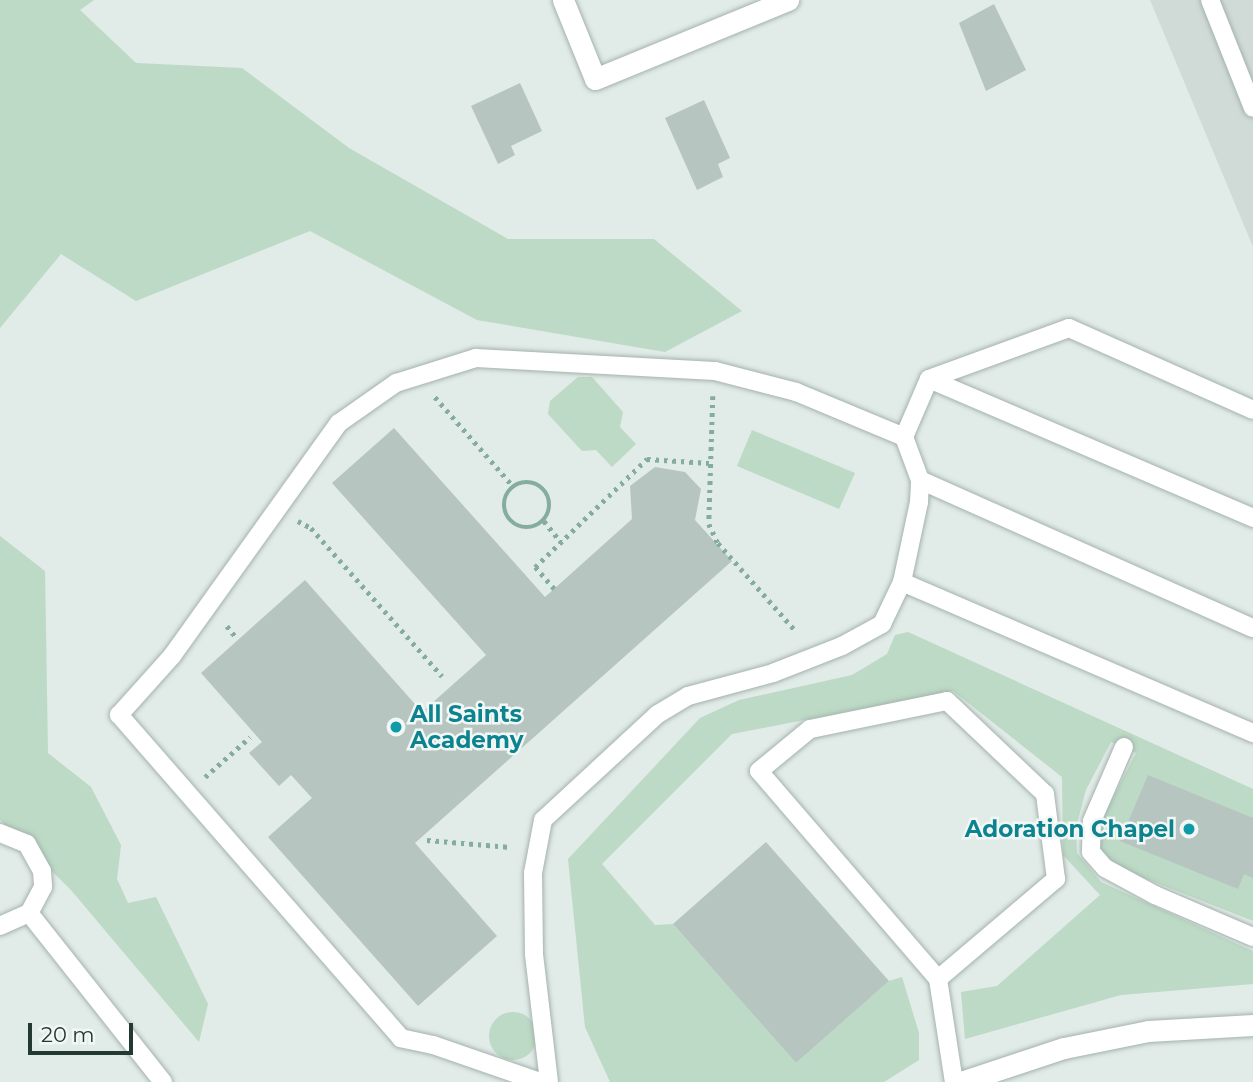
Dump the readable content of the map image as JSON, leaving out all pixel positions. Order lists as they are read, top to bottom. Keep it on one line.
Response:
{"places":["All Saints Academy","Adoration Chapel"],"scale_bar":"20 m"}
